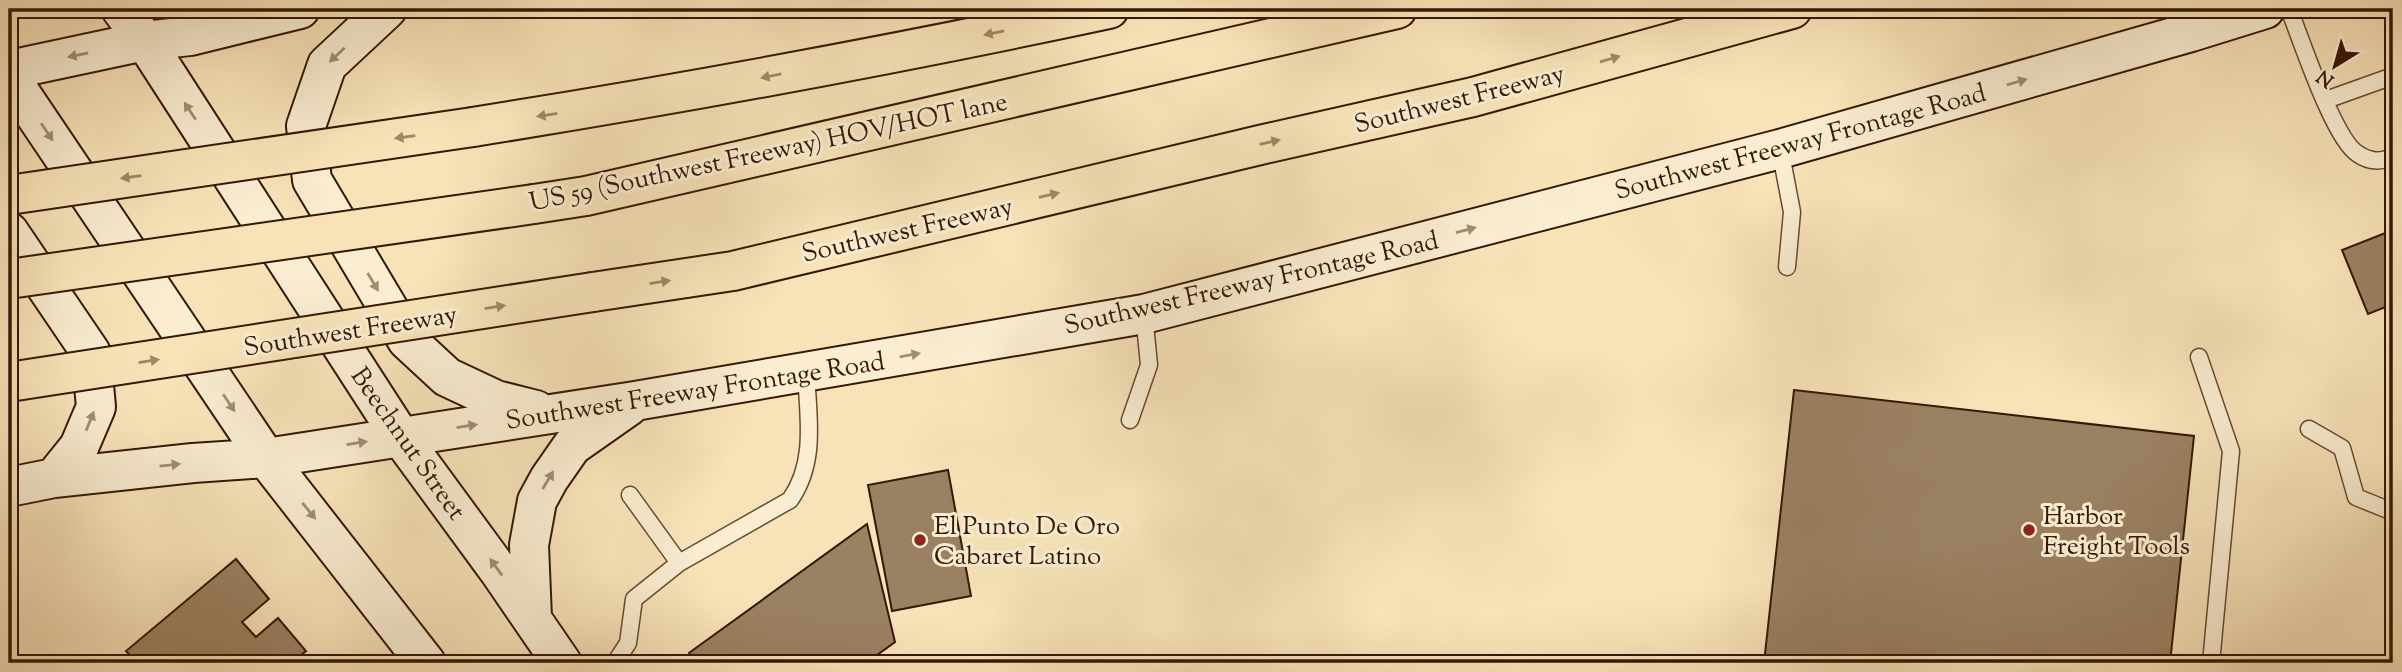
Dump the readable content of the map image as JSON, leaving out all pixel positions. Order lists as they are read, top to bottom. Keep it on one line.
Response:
{"streets":{"highway":["Southwest Freeway","US 59 (Southwest Freeway) HOV/HOT lane"],"main road":["Southwest Freeway Frontage Road","Beechnut Street"]},"crossings":[["Southwest Freeway Frontage Road","Beechnut Street"]],"one_way":["Southwest Freeway Frontage Road"],"places":["Harbor Freight Tools","El Punto De Oro Cabaret Latino"],"north":"bottom left"}
